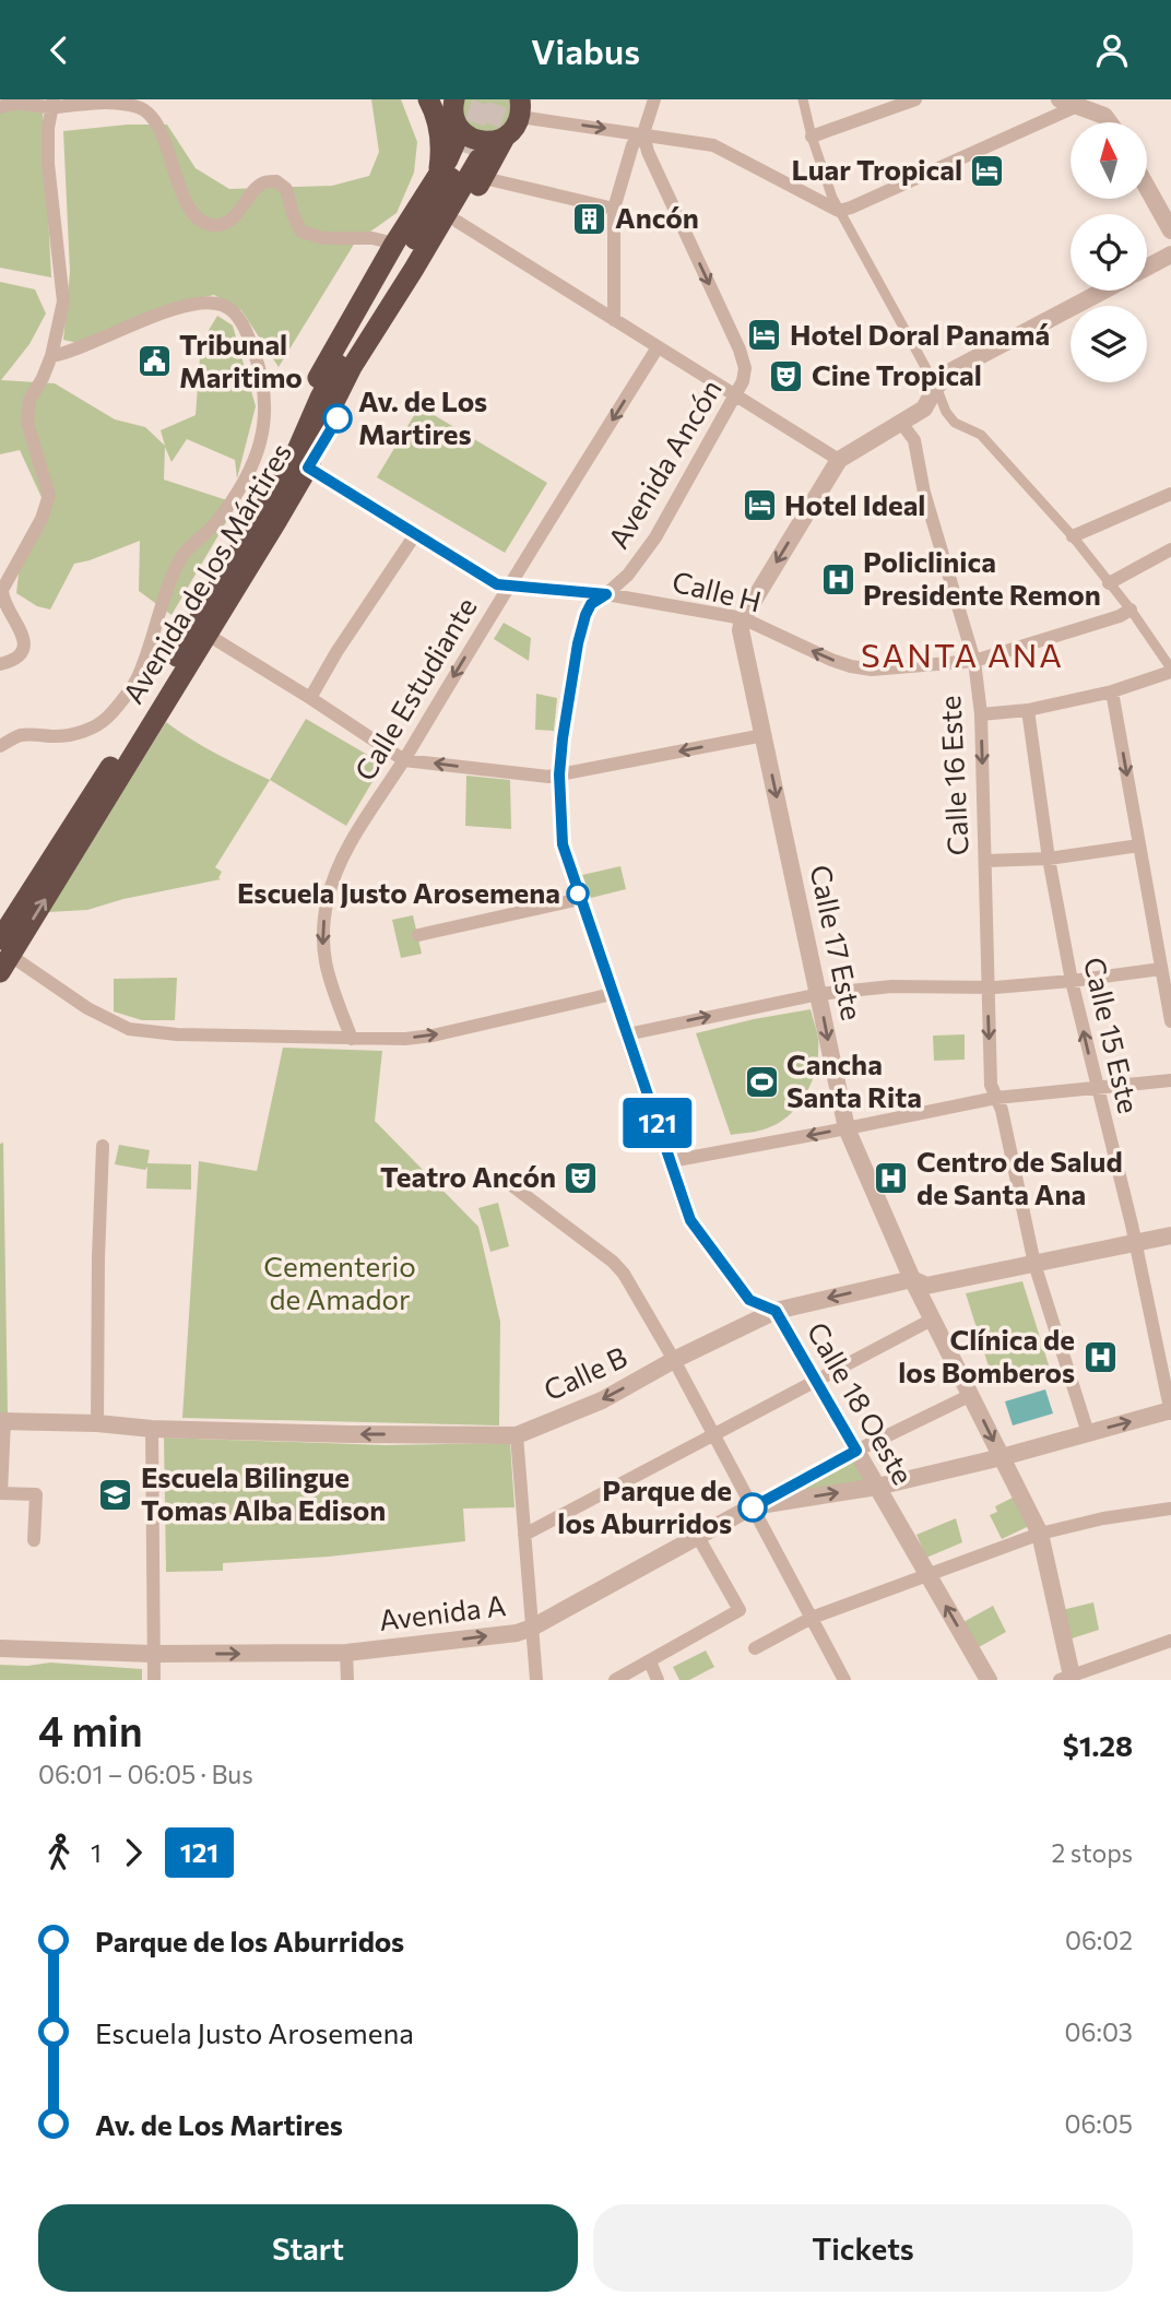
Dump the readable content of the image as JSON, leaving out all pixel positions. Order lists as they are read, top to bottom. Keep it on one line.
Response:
{"streets":{"highway":["Avenida de los Mártires"],"street":["Avenida Ancón","Calle H","Calle Estudiante","Calle 16 Este","Calle 17 Este","Calle 15 Este","Calle B","Calle 18 Oeste","Avenida A"]},"crossings":[["Avenida Ancón","Calle H"],["Avenida Ancón","Calle 18 Oeste"],["Avenida de los Mártires","Calle H"],["Calle H","Calle Estudiante"],["Calle H","Calle 16 Este"],["Calle H","Calle 17 Este"],["Calle 16 Este","Calle B"],["Calle 16 Este","Avenida A"],["Calle 17 Este","Calle B"],["Calle 17 Este","Avenida A"],["Calle 15 Este","Calle B"],["Calle 15 Este","Avenida A"],["Calle B","Calle 18 Oeste"],["Calle 18 Oeste","Avenida A"]],"one_way":["Calle Estudiante","Calle 17 Este"],"districts":["SANTA ANA"],"parks":["Cementerio de Amador"],"places":{"hotel":["Luar Tropical","Hotel Doral Panamá","Hotel Ideal"],"building":["Ancón"],"public building":["Tribunal Maritimo"],"theatre":["Cine Tropical","Teatro Ancón"],"other":["Av. de Los Martires","Escuela Justo Arosemena","Parque de los Aburridos"],"hospital":["Policlinica Presidente Remon","Centro de Salud de Santa Ana","Clínica de los Bomberos"],"sports":["Cancha Santa Rita"],"school or university":["Escuela Bilingue Tomas Alba Edison"]},"lines":["bus line 121"],"north":"top","page":{"header":"Viabus","on_map":"121","heading":["4 min","06:01 – 06:05 · Bus","$1.28"],"legs":["1","121","2 stops"],"list":[{"name":"Parque de los Aburridos","value":"06:02"},{"name":"Escuela Justo Arosemena","value":"06:03"},{"name":"Av. de Los Martires","value":"06:05"}],"buttons":["Start","Tickets"]}}
